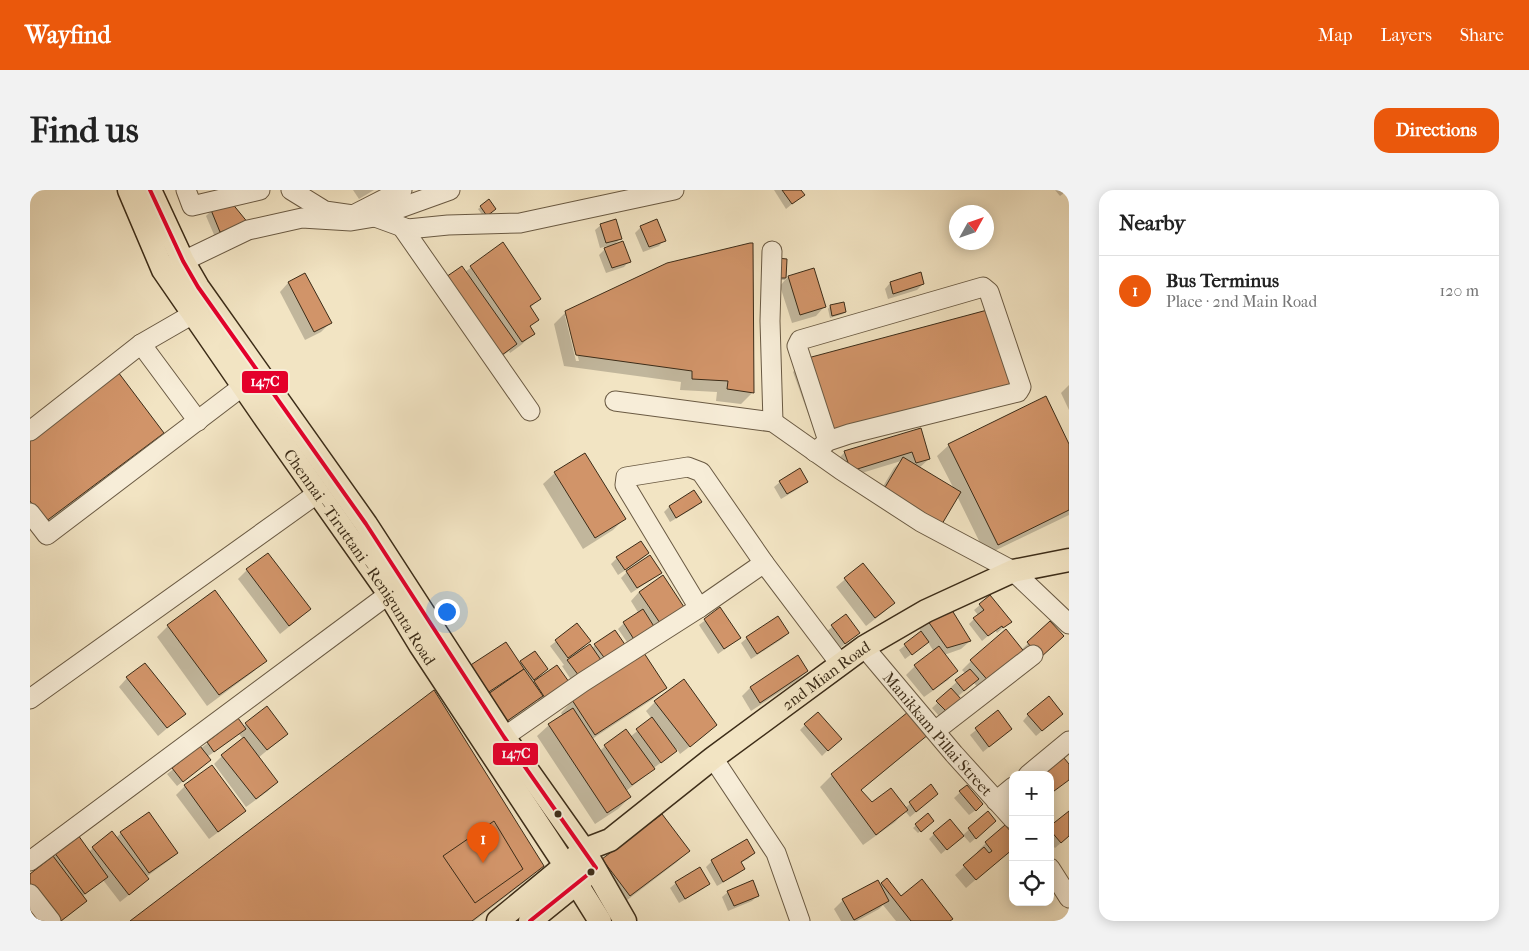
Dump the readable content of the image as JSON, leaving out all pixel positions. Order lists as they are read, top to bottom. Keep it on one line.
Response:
{"streets":{"main road":["Chennai - Tiruttani - Renigunta Road","2nd Mian Road"],"street":["Manikkam Pillai Street"]},"crossings":[["Chennai - Tiruttani - Renigunta Road","2nd Mian Road"],["2nd Mian Road","Manikkam Pillai Street"]],"lines":["transit line 147C"],"north":"top right","page":{"header":"Wayfind","nav":["Map","Layers","Share"],"buttons":"Directions","title":"Find us","heading":"Nearby","list":[{"mark":"1","name":"Bus Terminus","note":"Place · 2nd Main Road","value":"120 m"}],"map_buttons":["+","−"],"pins":"1"}}
